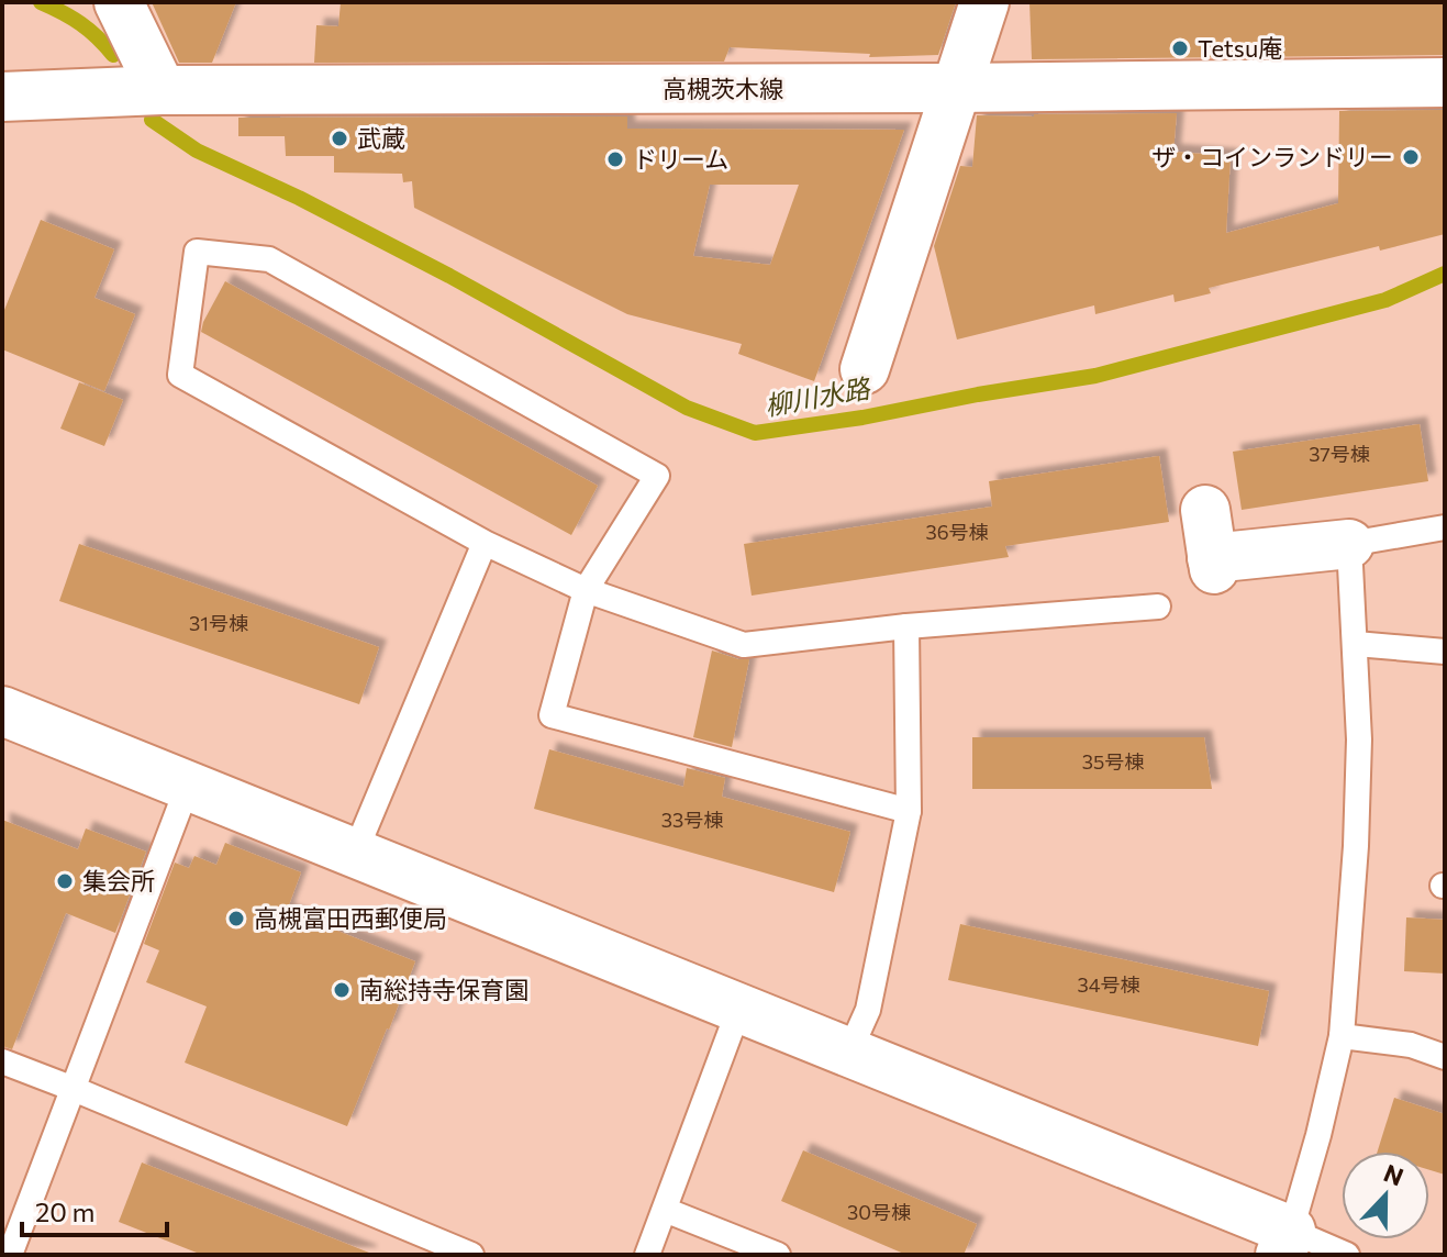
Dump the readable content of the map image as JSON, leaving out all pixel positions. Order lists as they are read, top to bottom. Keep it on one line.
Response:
{"streets":{"street":["高槻茨木線"]},"water":["柳川水路"],"places":["Tetsu庵","武蔵","ザ・コインランドリー","ドリーム","集会所","高槻富田西郵便局","南総持寺保育園"],"house_numbers":["37号棟","36号棟","31号棟","35号棟","33号棟","34号棟","30号棟"],"scale_bar":"20 m","north":"top"}
